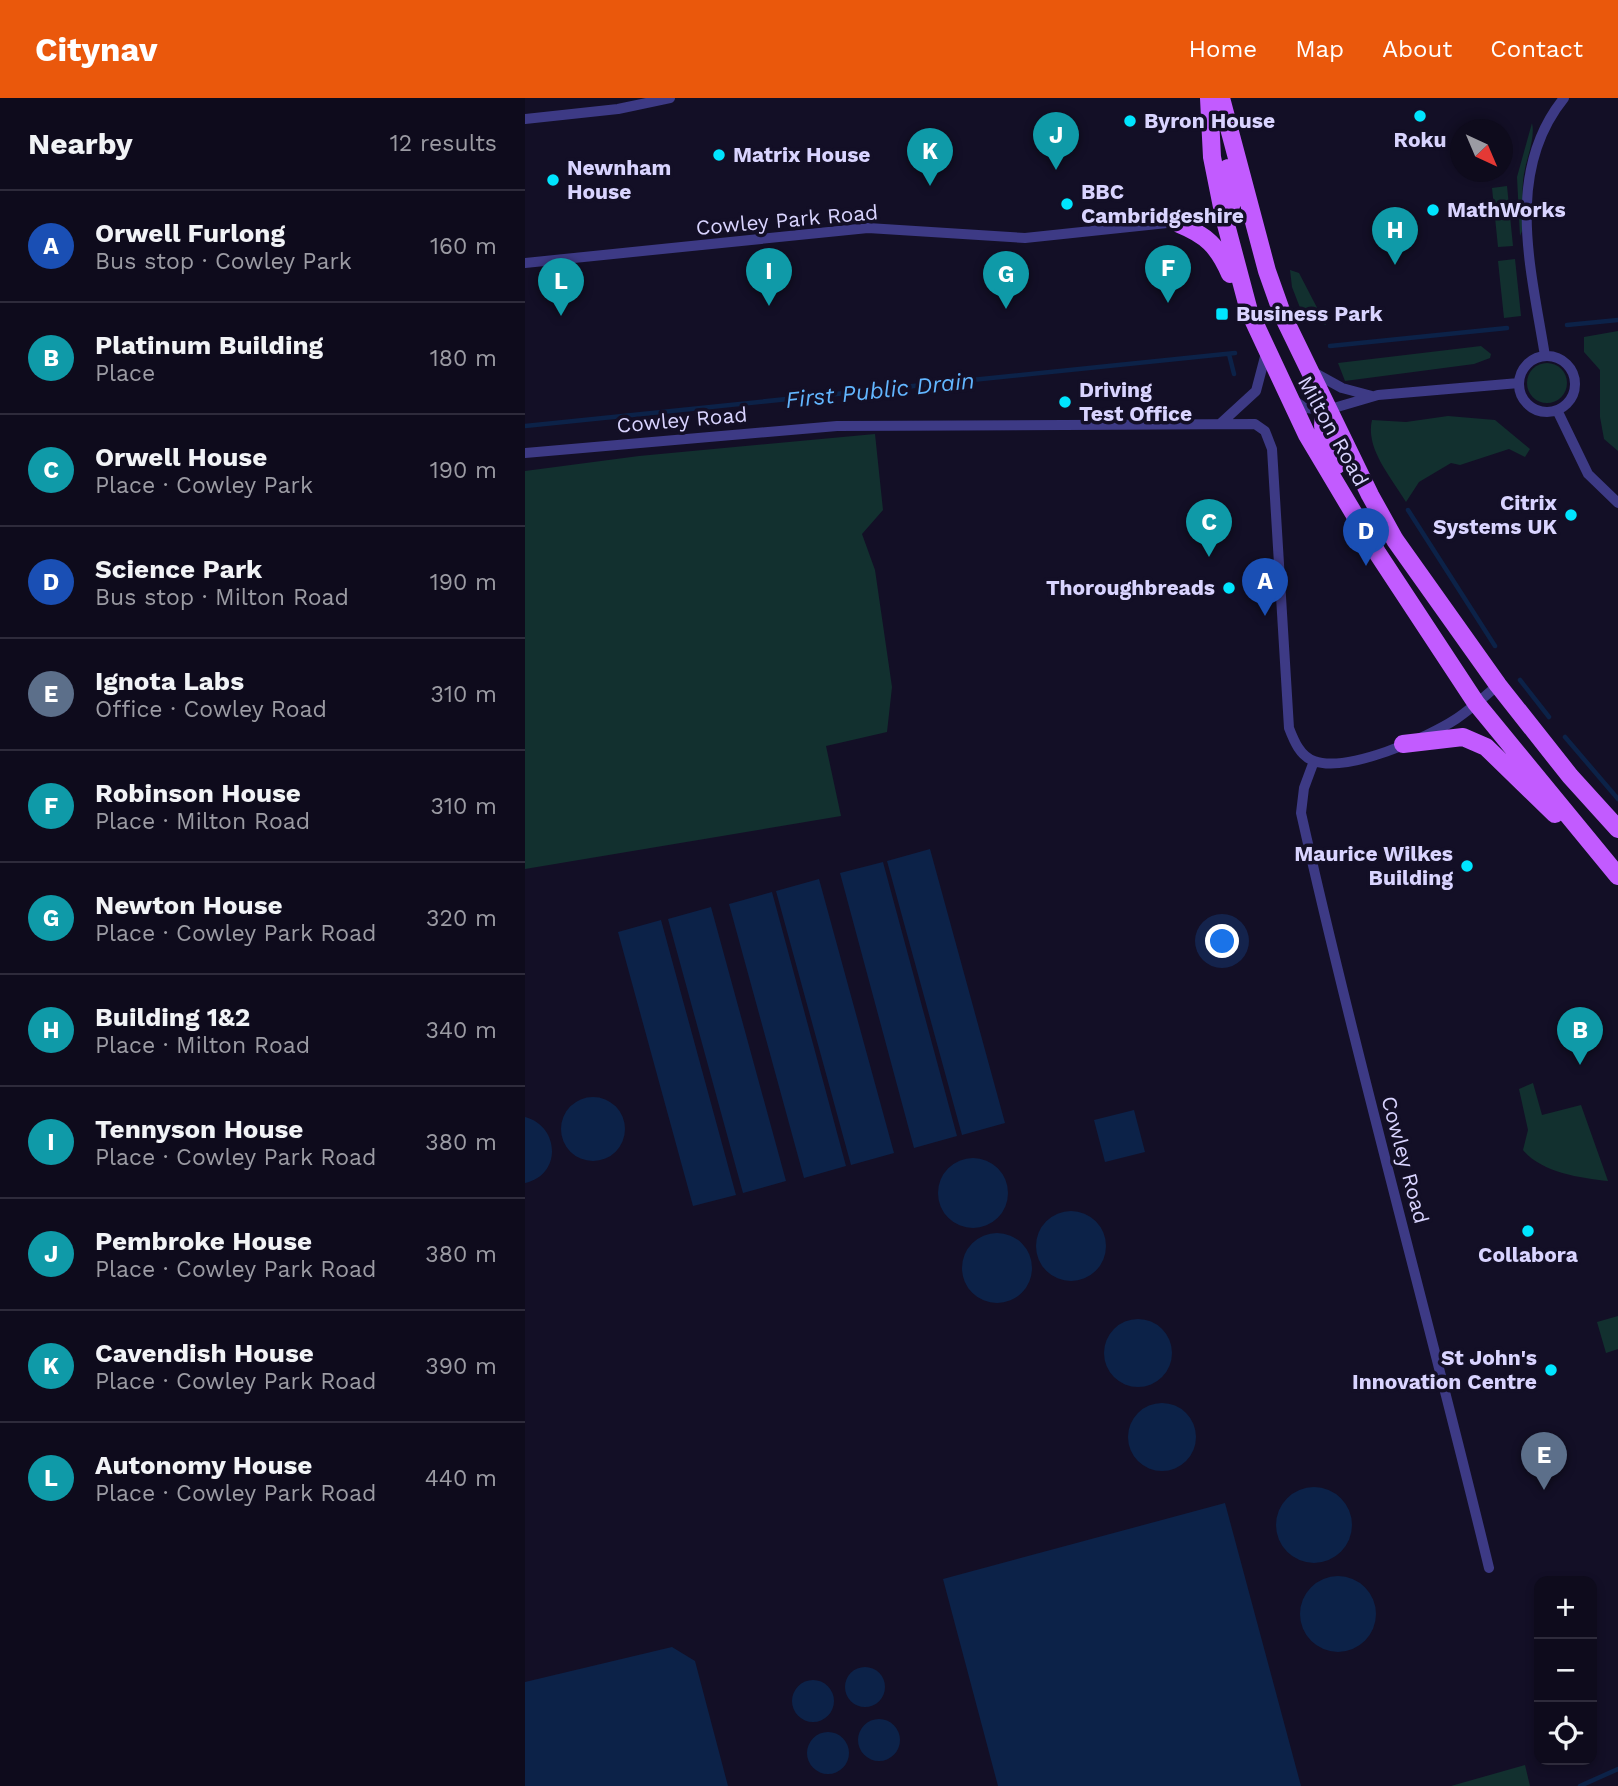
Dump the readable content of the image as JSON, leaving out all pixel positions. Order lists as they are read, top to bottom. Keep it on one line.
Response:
{"streets":{"main road":["Milton Road"],"street":["Cowley Park Road","Cowley Road"]},"crossings":[["Cowley Park Road","Milton Road"]],"water":["First Public Drain"],"places":{"other":["Roku","Byron House","Matrix House","Newnham House","BBC Cambridgeshire","MathWorks","Driving Test Office","Citrix Systems UK","Thoroughbreads","Maurice Wilkes Building","Collabora","St John's Innovation Centre"],"transit":["Business Park"]},"north":"bottom right","page":{"header":"Citynav","nav":["Home","Map","About","Contact"],"heading":["Nearby","12 results"],"pins":["J","K","H","F","I","G","L","C","D","A","B","E"],"list":[{"mark":"A","name":"Orwell Furlong","note":"Bus stop · Cowley Park","value":"160 m"},{"mark":"B","name":"Platinum Building","note":"Place","value":"180 m"},{"mark":"C","name":"Orwell House","note":"Place · Cowley Park","value":"190 m"},{"mark":"D","name":"Science Park","note":"Bus stop · Milton Road","value":"190 m"},{"mark":"E","name":"Ignota Labs","note":"Office · Cowley Road","value":"310 m"},{"mark":"F","name":"Robinson House","note":"Place · Milton Road","value":"310 m"},{"mark":"G","name":"Newton House","note":"Place · Cowley Park Road","value":"320 m"},{"mark":"H","name":"Building 1&2","note":"Place · Milton Road","value":"340 m"},{"mark":"I","name":"Tennyson House","note":"Place · Cowley Park Road","value":"380 m"},{"mark":"J","name":"Pembroke House","note":"Place · Cowley Park Road","value":"380 m"},{"mark":"K","name":"Cavendish House","note":"Place · Cowley Park Road","value":"390 m"},{"mark":"L","name":"Autonomy House","note":"Place · Cowley Park Road","value":"440 m"}],"map_buttons":["+","−"]}}
